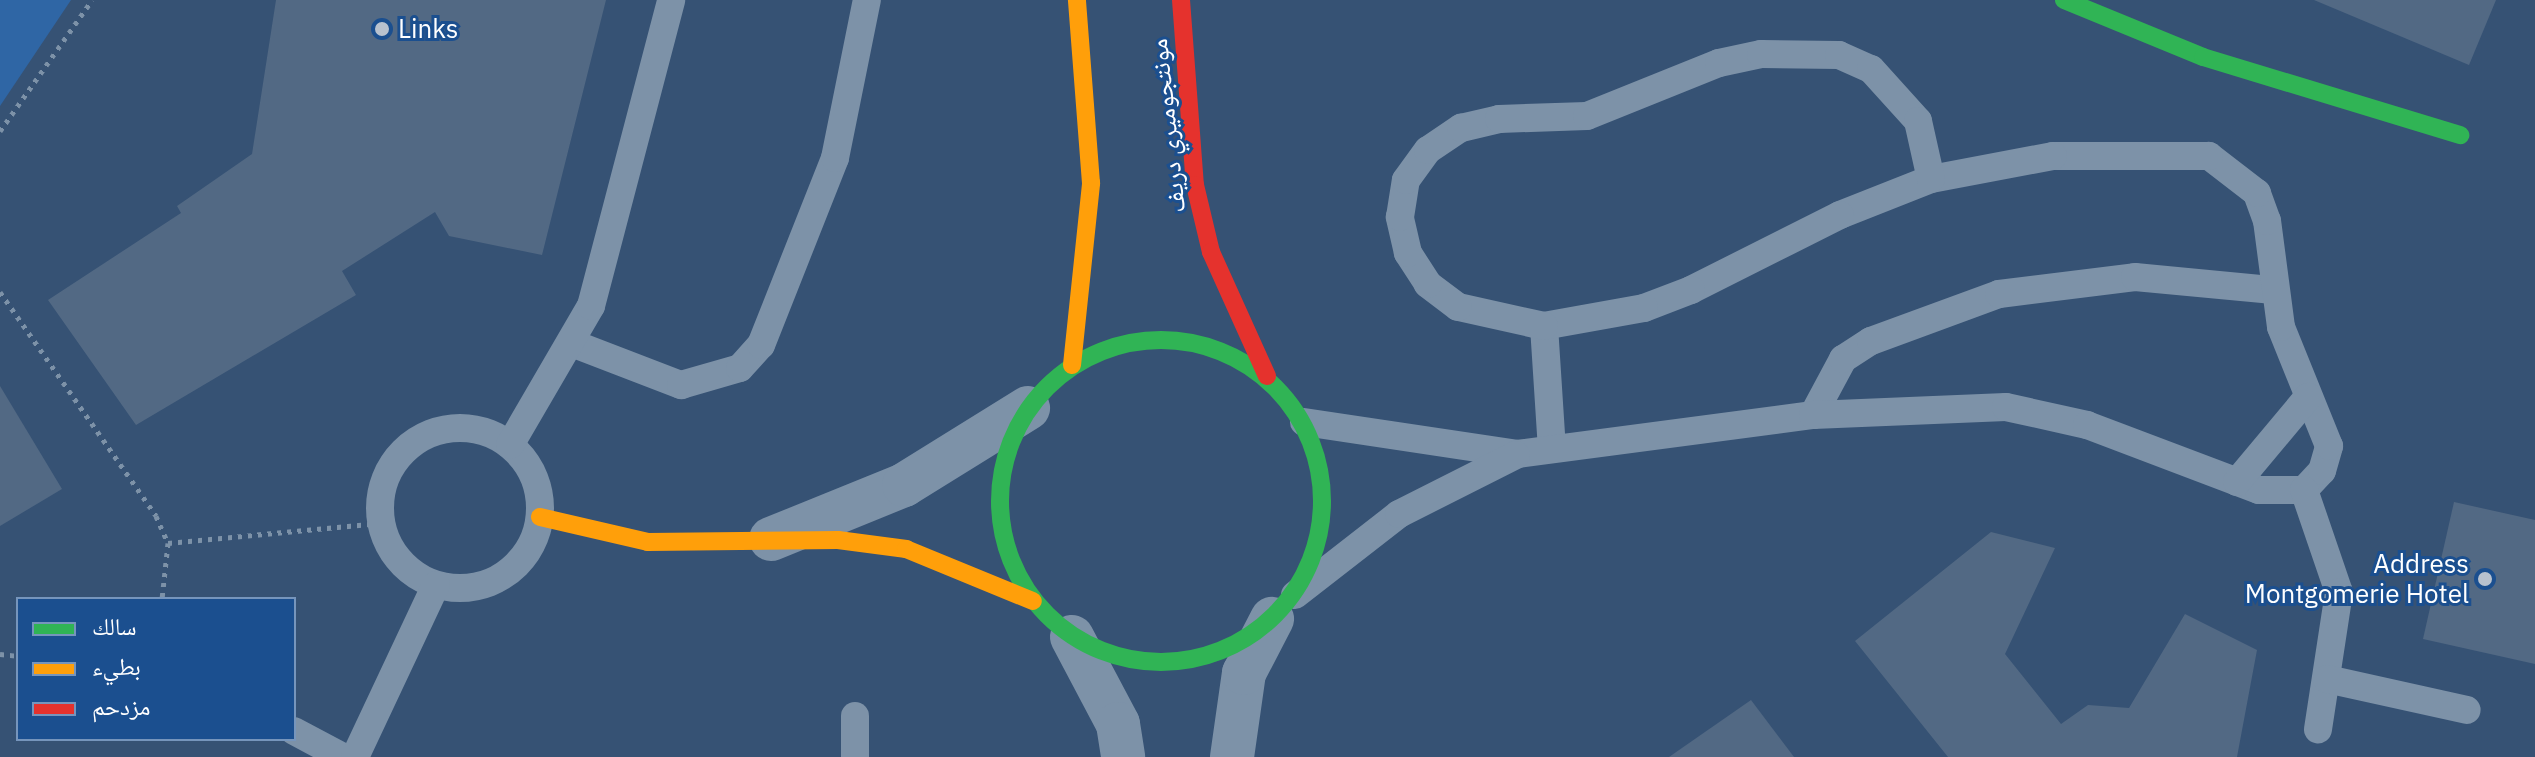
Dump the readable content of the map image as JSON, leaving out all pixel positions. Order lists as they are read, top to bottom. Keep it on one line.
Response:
{"streets":{"street":["مونتجوميري دريف"]},"places":["Links","Address Montgomerie Hotel"],"legend":["سالك","بطيء","مزدحم"]}
